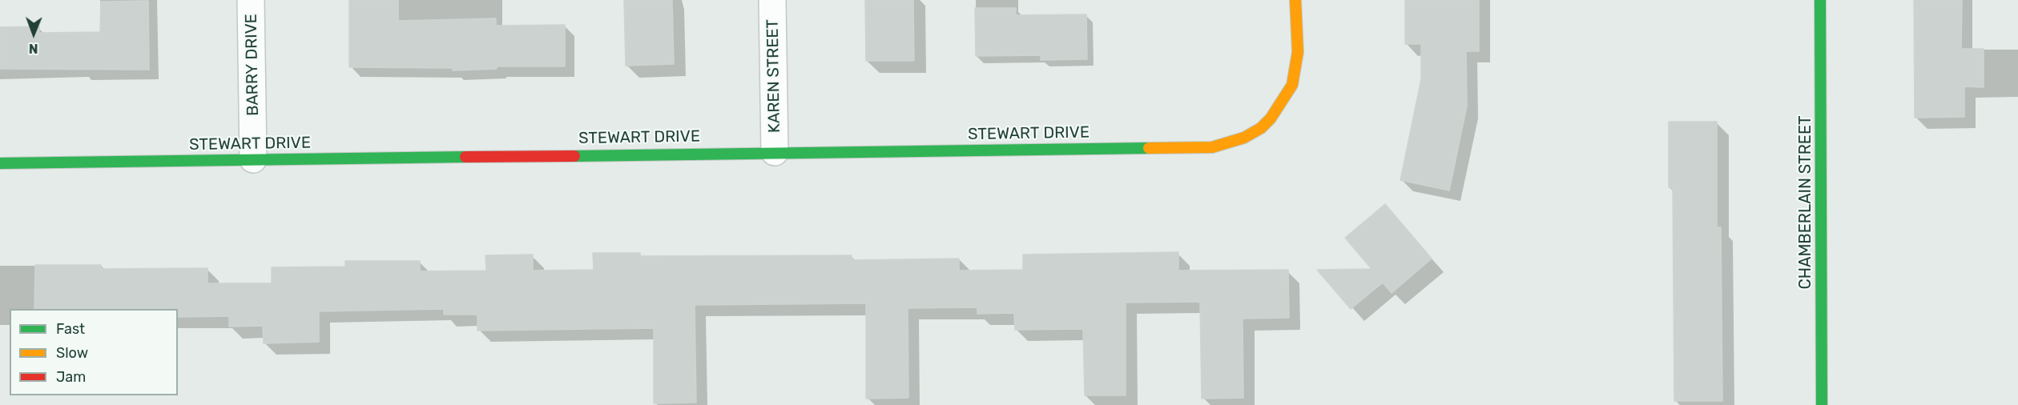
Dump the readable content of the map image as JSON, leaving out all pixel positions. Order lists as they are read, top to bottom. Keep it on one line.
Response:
{"streets":{"street":["BARRY DRIVE","KAREN STREET","STEWART DRIVE","CHAMBERLAIN STREET"]},"crossings":[["BARRY DRIVE","STEWART DRIVE"],["KAREN STREET","STEWART DRIVE"]],"legend":["Fast","Slow","Jam"],"north":"bottom"}
